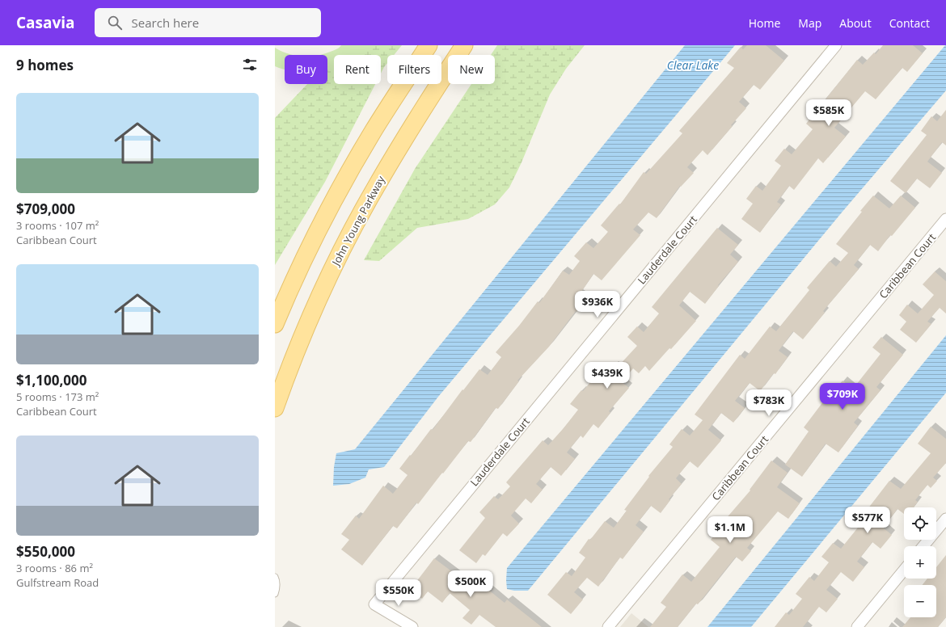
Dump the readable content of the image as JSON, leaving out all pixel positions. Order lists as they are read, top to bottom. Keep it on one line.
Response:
{"streets":{"main road":["John Young Parkway"],"street":["Lauderdale Court","Caribbean Court"]},"water":["Clear Lake"],"page":{"header":"Casavia","search":"Search here","nav":["Home","Map","About","Contact"],"heading":"9 homes","chip":["Buy","Rent","Filters","New"],"list":[{"name":"$709,000","note":"3 rooms · 107 m² · Caribbean Court"},{"name":"$1,100,000","note":"5 rooms · 173 m² · Caribbean Court"},{"name":"$550,000","note":"3 rooms · 86 m² · Gulfstream Road"}],"price":["$585K","$936K","$439K","$709K","$783K","$577K","$1.1M","$500K","$550K"],"map_buttons":["+","−"]}}
